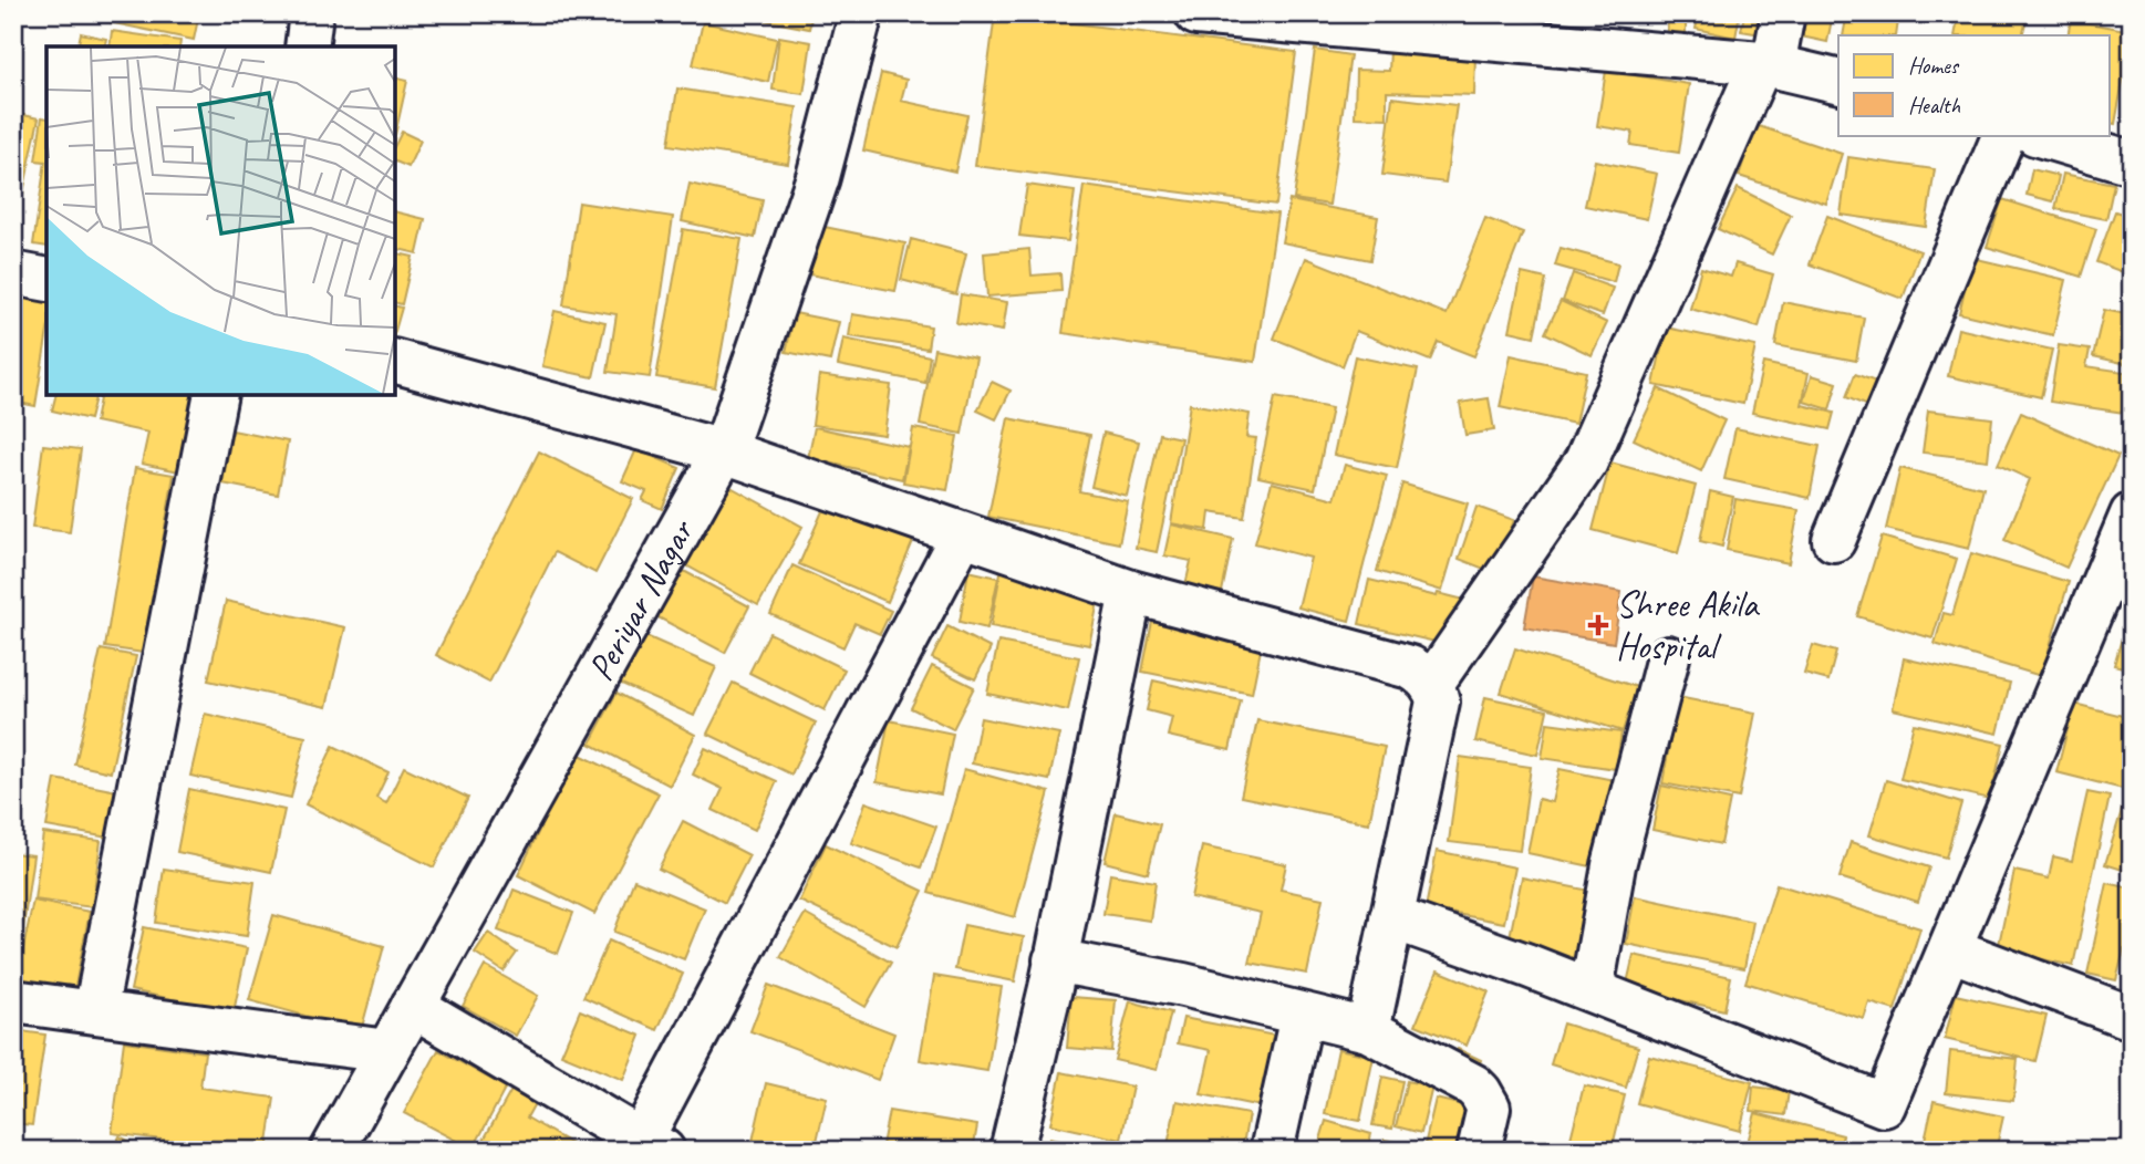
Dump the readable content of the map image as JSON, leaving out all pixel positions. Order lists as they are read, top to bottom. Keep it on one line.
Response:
{"streets":{"street":["Periyar Nagar"]},"places":{"health":["Shree Akila Hospital"]},"legend":["Homes","Health"]}
